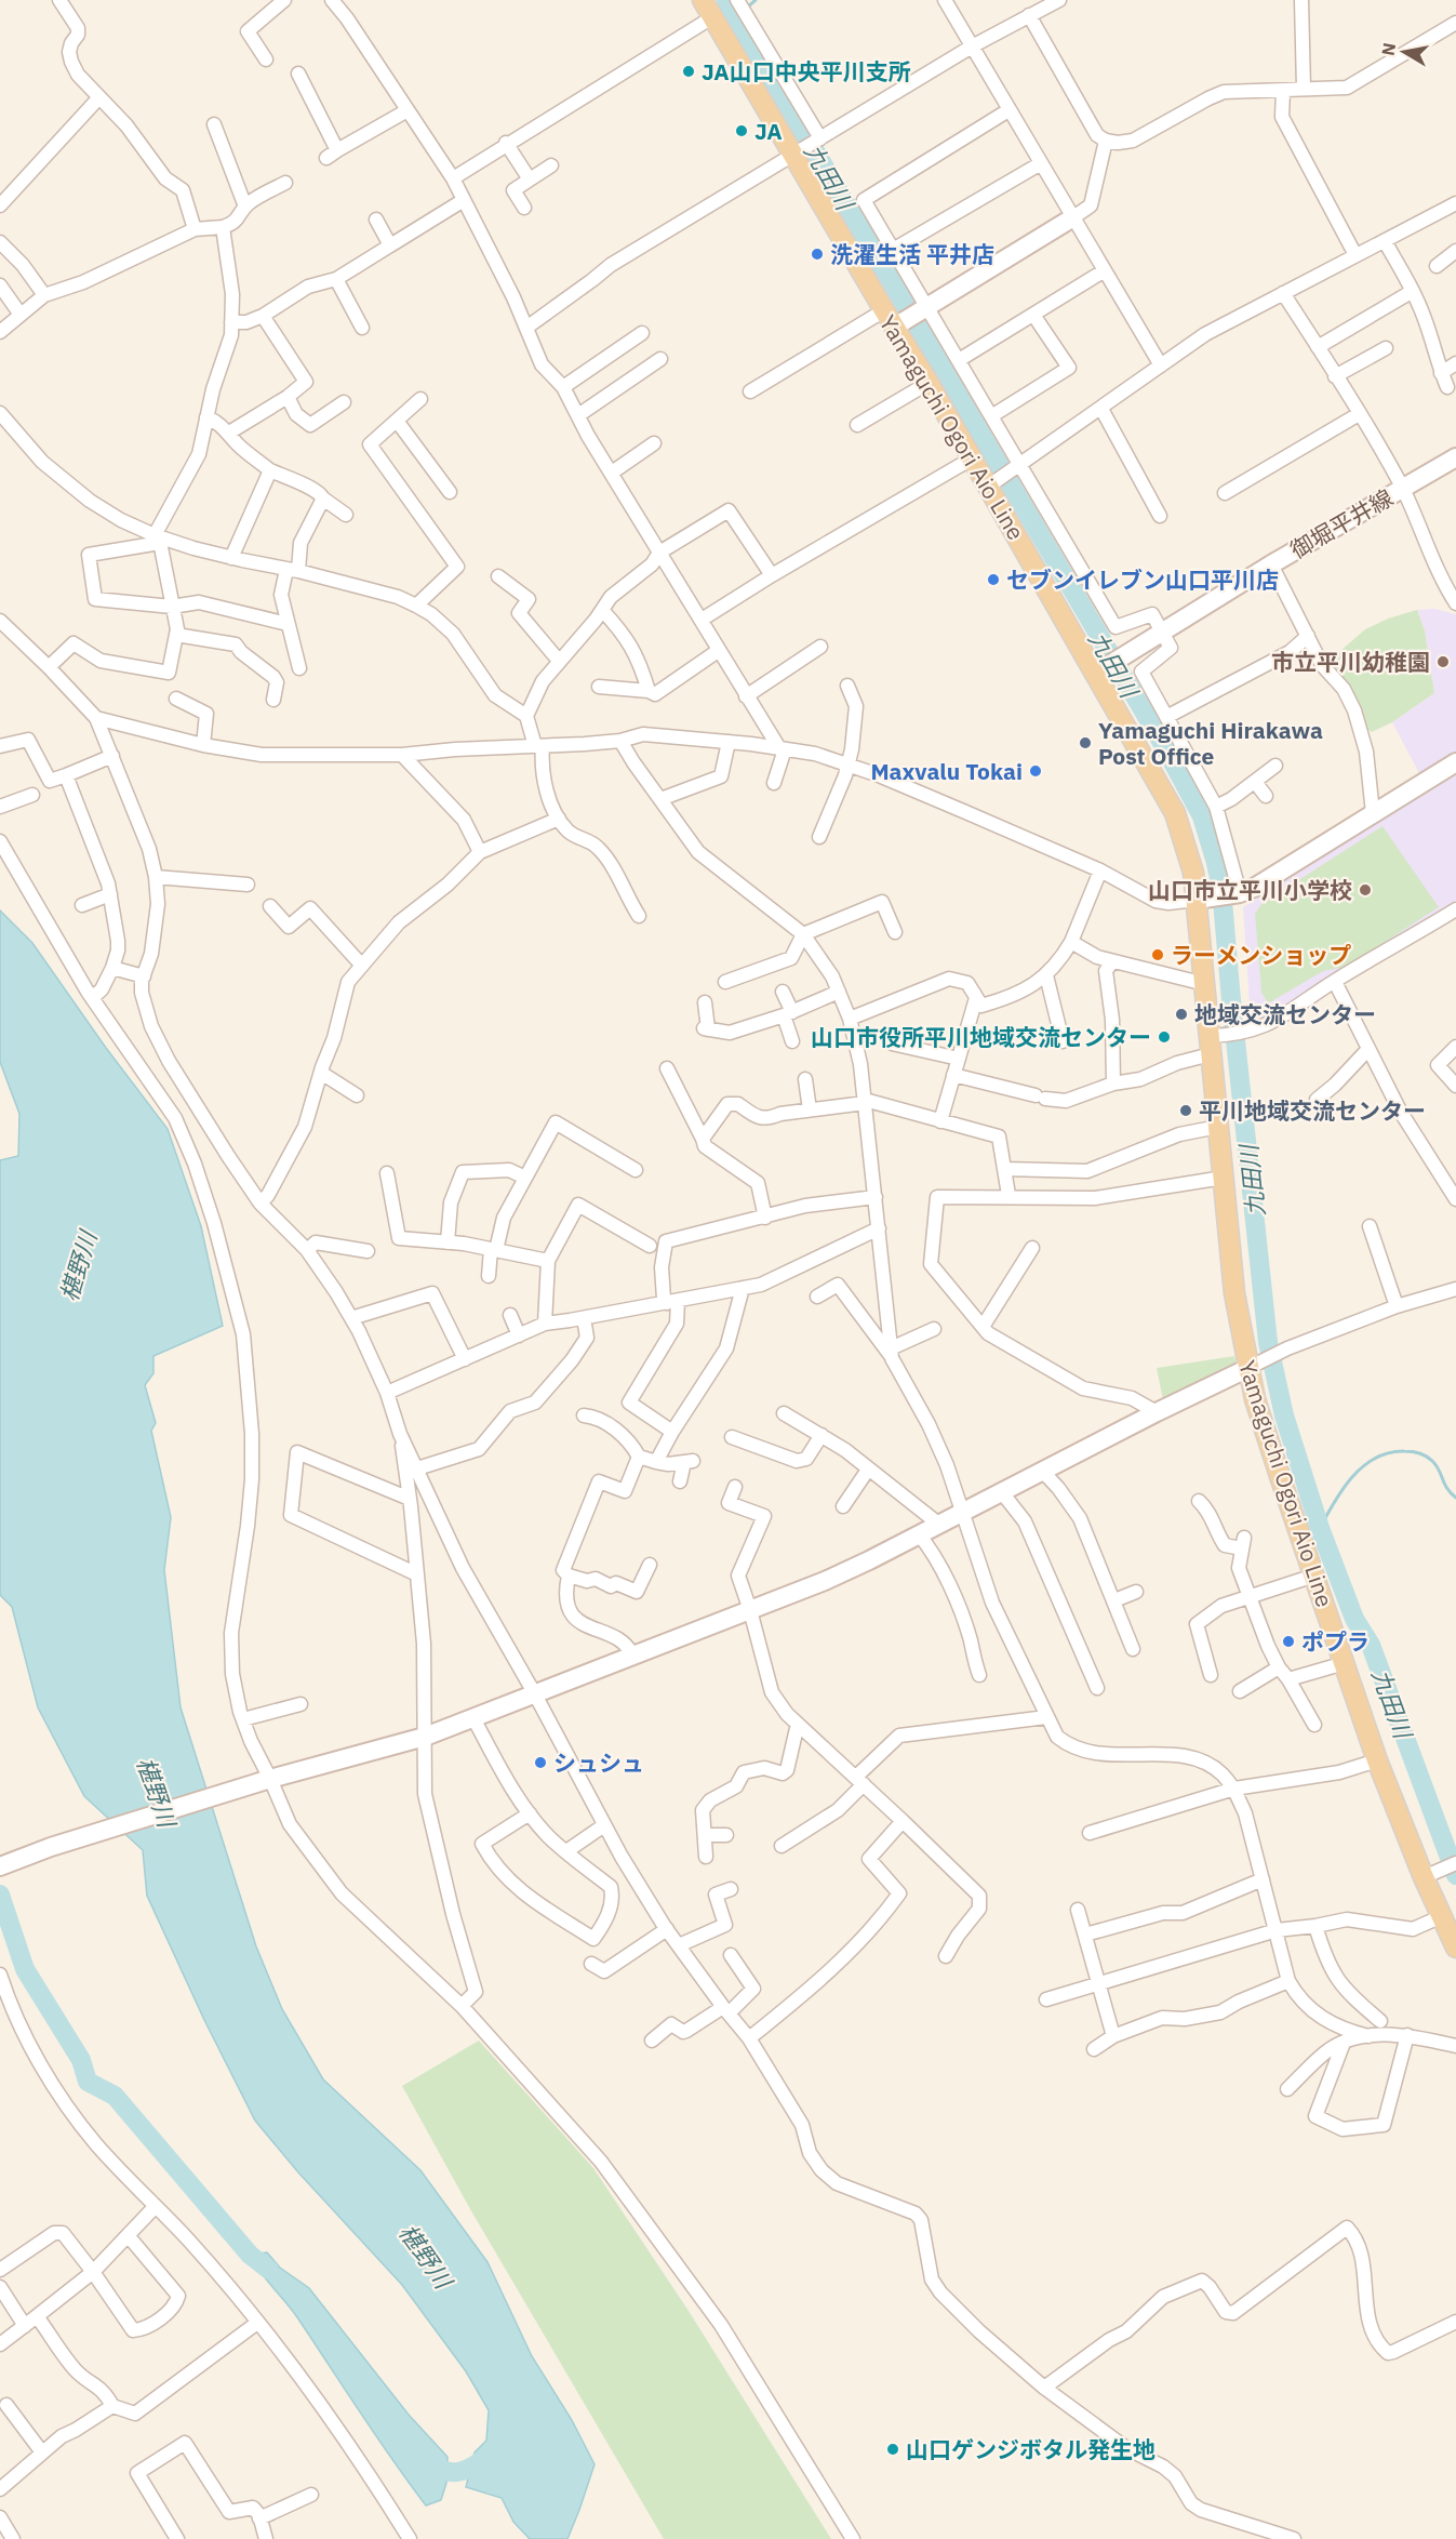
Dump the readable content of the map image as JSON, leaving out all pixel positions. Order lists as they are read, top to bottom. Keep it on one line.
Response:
{"streets":{"main road":["Yamaguchi Ogori Aio Line"],"street":["御堀平井線"]},"crossings":[["Yamaguchi Ogori Aio Line","御堀平井線"]],"water":["九田川","椹野川"],"places":["JA山口中央平川支所","JA","洗濯生活 平井店","セブンイレブン山口平川店","市立平川幼稚園","Yamaguchi Hirakawa Post Office","Maxvalu Tokai","山口市立平川小学校","ラーメンショップ","地域交流センター","山口市役所平川地域交流センター","平川地域交流センター","ポプラ","シュシュ","山口ゲンジボタル発生地"],"north":"left"}
